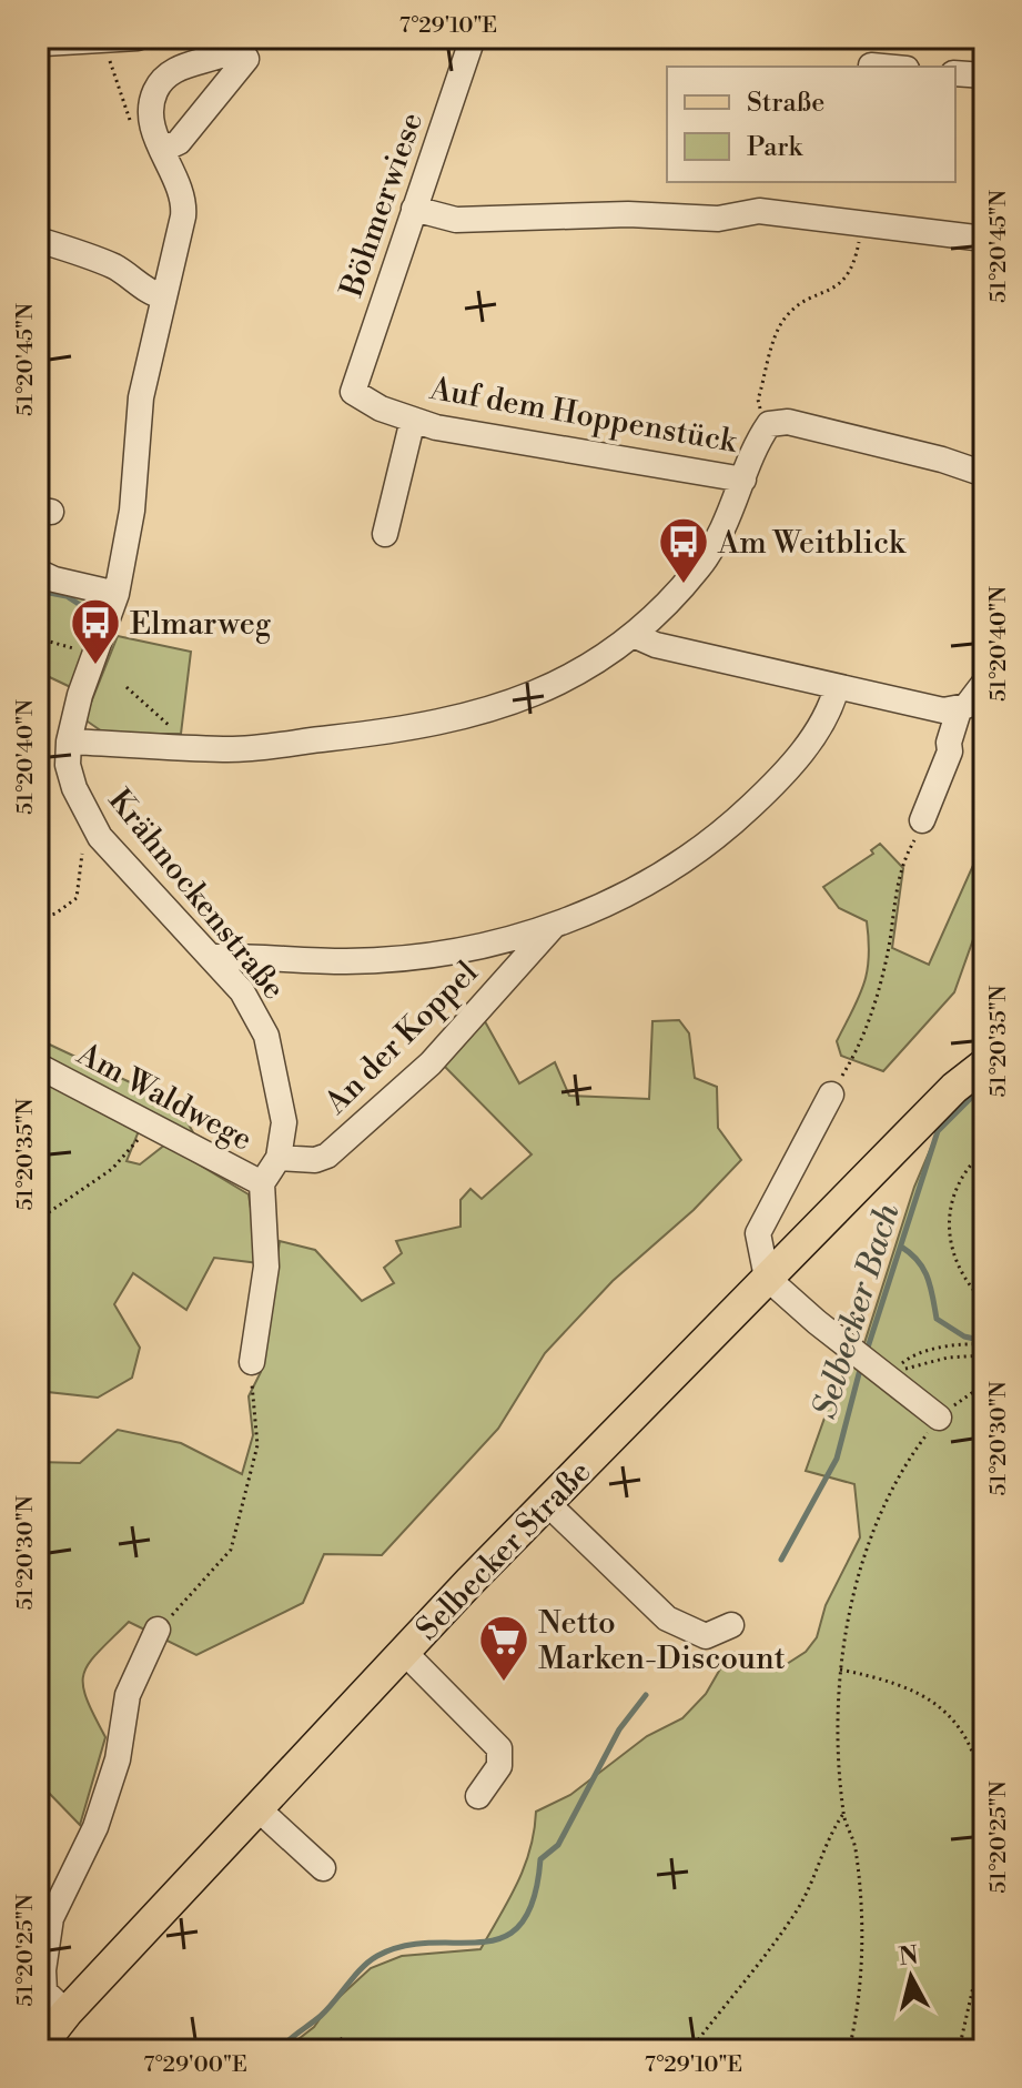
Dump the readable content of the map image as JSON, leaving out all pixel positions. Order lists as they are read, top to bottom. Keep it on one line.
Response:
{"streets":{"main road":["Selbecker Straße"],"street":["Böhmerwiese","Auf dem Hoppenstück","Krähnockenstraße","An der Koppel","Am Waldwege"]},"crossings":[["Böhmerwiese","Auf dem Hoppenstück"],["Krähnockenstraße","An der Koppel"],["Krähnockenstraße","Am Waldwege"]],"water":["Selbecker Bach"],"places":{"bus stop":["Am Weitblick","Elmarweg"],"supermarket":["Netto Marken-Discount"]},"legend":["Straße","Park"],"north":"top","coordinates":["7°29'10\"E","51°20'45\"N","51°20'40\"N","51°20'35\"N","51°20'30\"N","51°20'25\"N","7°29'00\"E"]}
